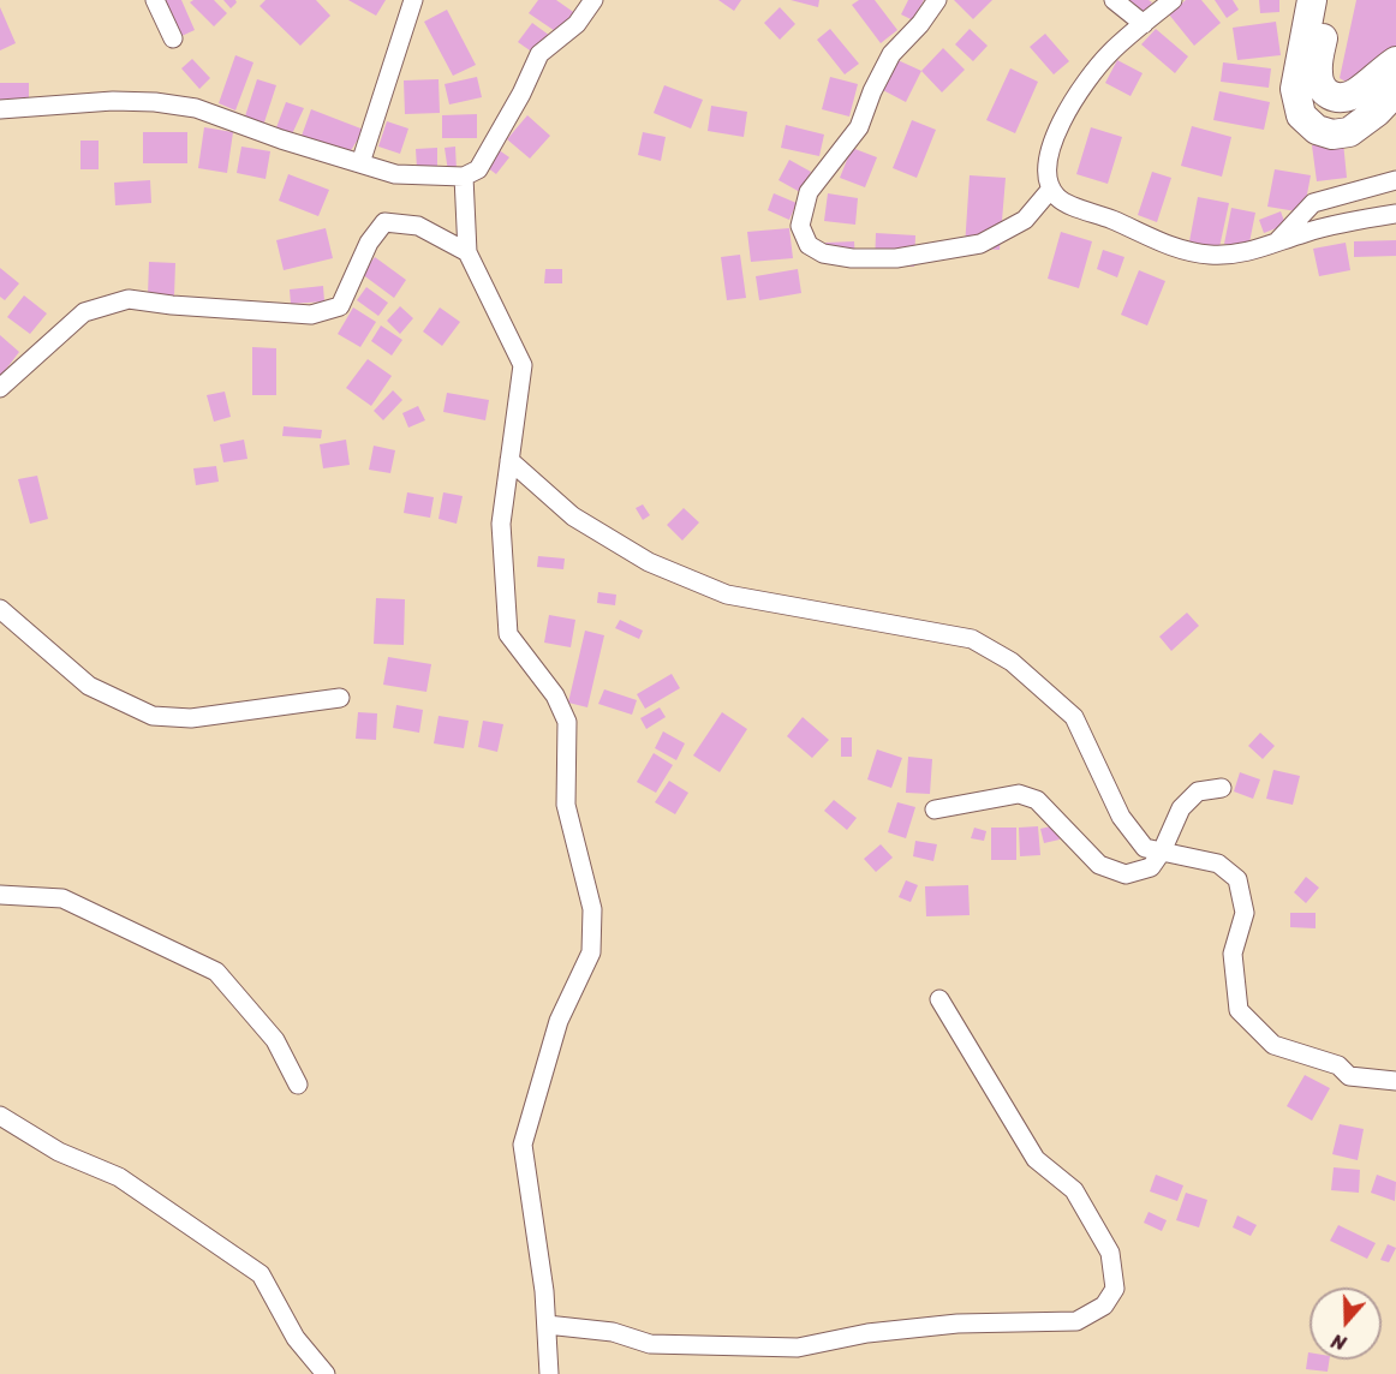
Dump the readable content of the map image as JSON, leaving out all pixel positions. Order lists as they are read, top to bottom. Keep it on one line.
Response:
{"north":"bottom"}
